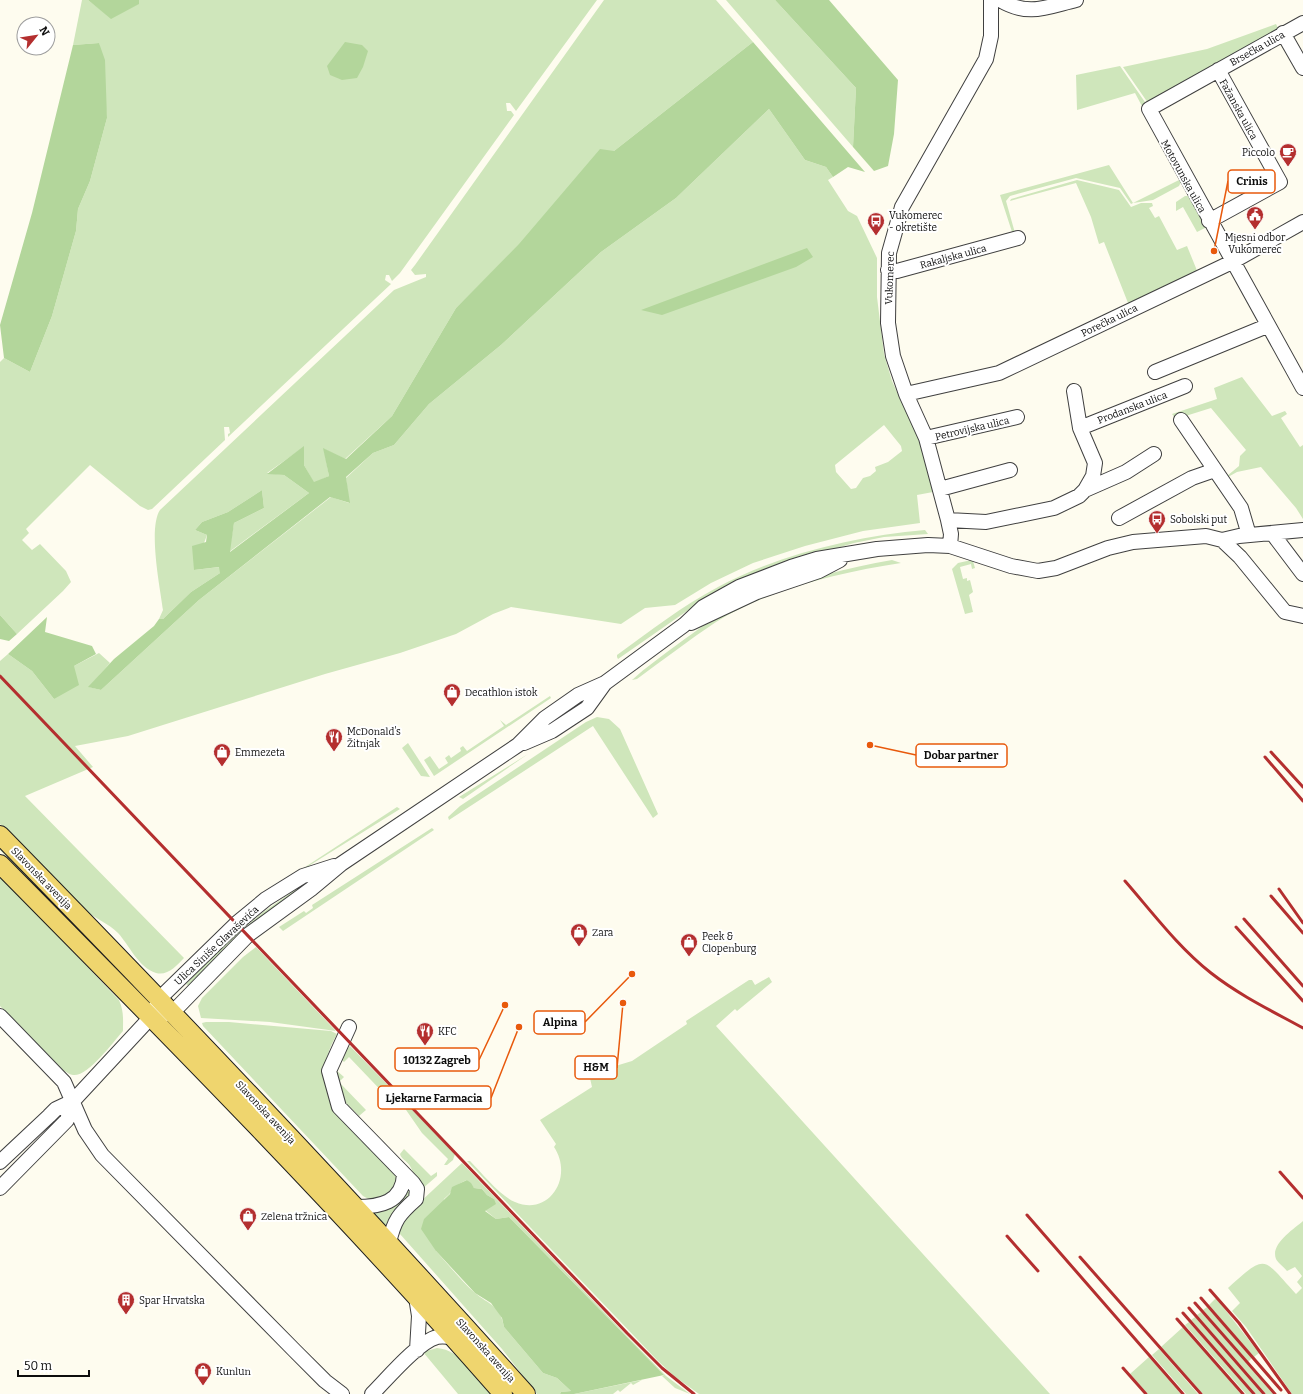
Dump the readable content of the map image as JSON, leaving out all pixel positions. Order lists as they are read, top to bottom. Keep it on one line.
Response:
{"streets":{"main road":["Slavonska avenija"],"street":["Brsečka ulica","Fažanska ulica","Motovunska ulica","Rakaljska ulica","Vukomerec","Porečka ulica","Prodanska ulica","Petrovijska ulica","Ulica Siniše Glavaševića"]},"crossings":[["Brsečka ulica","Fažanska ulica"],["Brsečka ulica","Motovunska ulica"],["Fažanska ulica","Motovunska ulica"],["Motovunska ulica","Porečka ulica"],["Rakaljska ulica","Vukomerec"],["Vukomerec","Porečka ulica"],["Vukomerec","Petrovijska ulica"],["Vukomerec","Ulica Siniše Glavaševića"],["Slavonska avenija","Ulica Siniše Glavaševića"]],"places":{"cafe":["Piccolo"],"public building":["Mjesni odbor Vukomerec"],"bus stop":["Vukomerec - okretište","Sobolski put"],"other":["Crinis","Dobar partner","Alpina","H&M","10132 Zagreb","Ljekarne Farmacia"],"shop":["Decathlon istok","Emmezeta","Zara","Peek & Clopenburg","Zelena tržnica","Kunlun"],"restaurant":["McDonald's Žitnjak","KFC"],"building":["Spar Hrvatska"]},"scale_bar":"50 m","north":"top right"}
